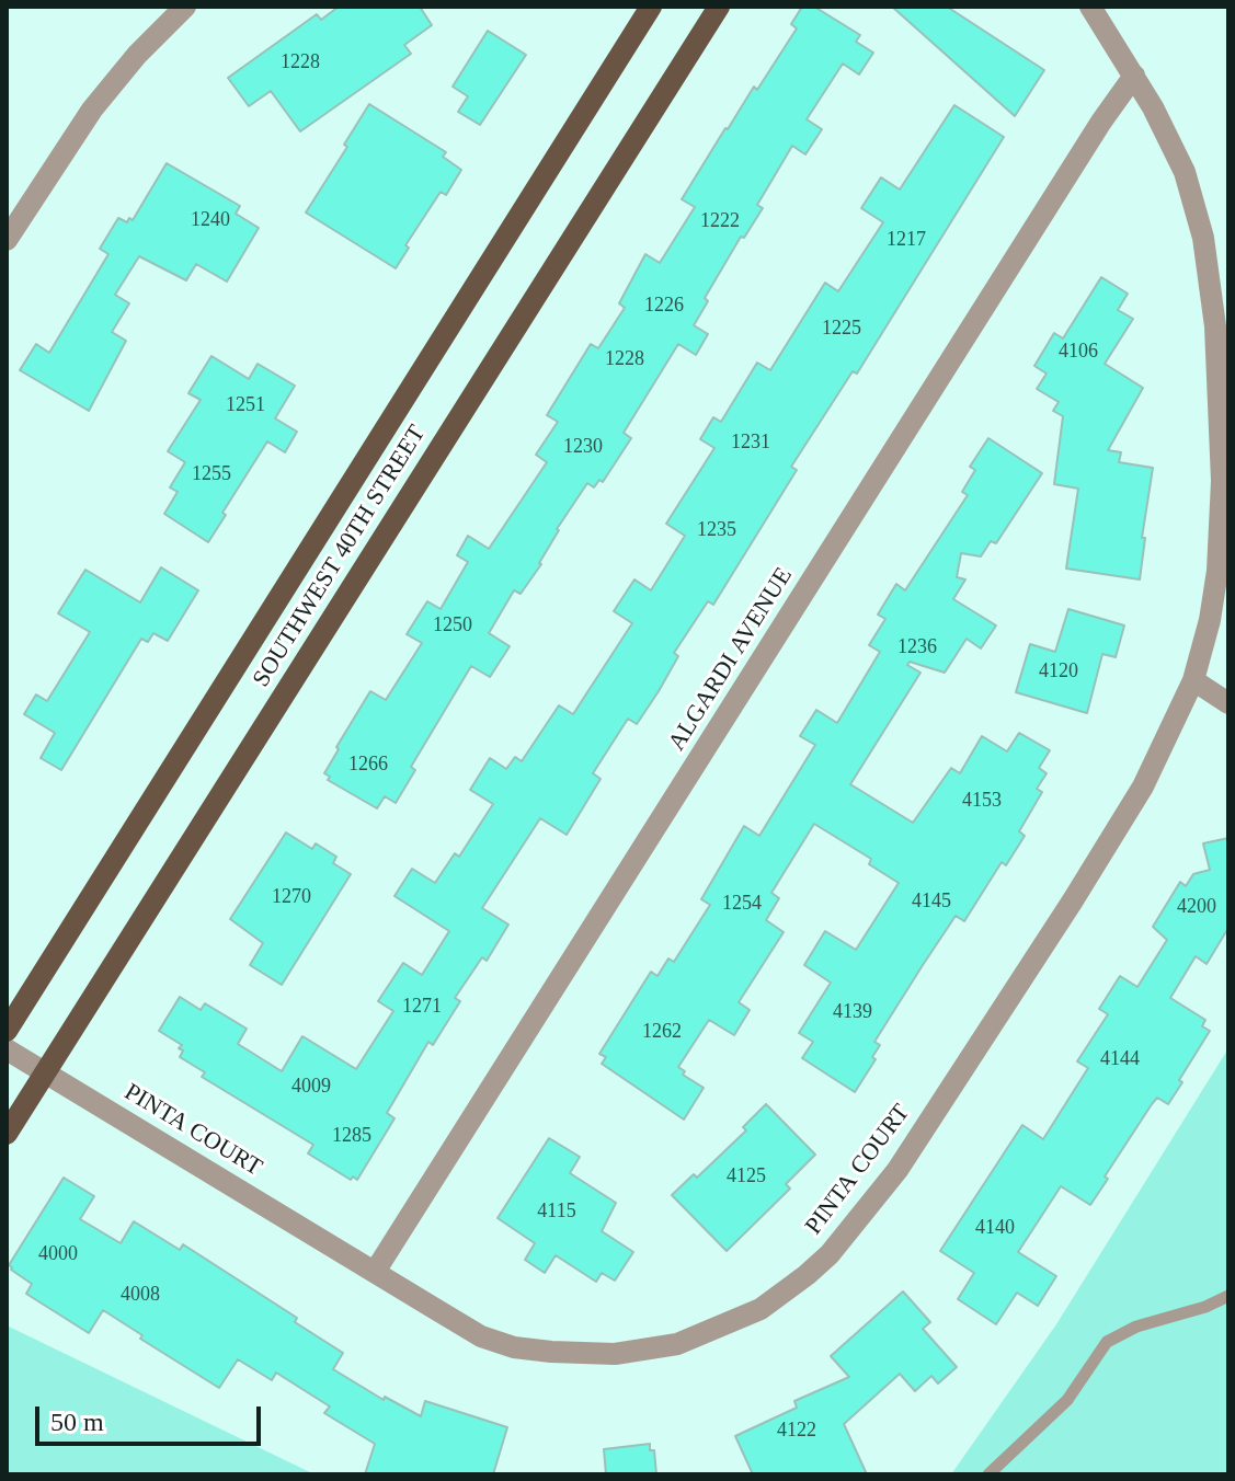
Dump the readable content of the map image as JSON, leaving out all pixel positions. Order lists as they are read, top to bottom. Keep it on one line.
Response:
{"streets":{"main road":["SOUTHWEST 40TH STREET"],"street":["ALGARDI AVENUE","PINTA COURT"]},"crossings":[["SOUTHWEST 40TH STREET","PINTA COURT"],["ALGARDI AVENUE","PINTA COURT"]],"house_numbers":["1228","1240","1222","1217","1226","1225","4106","1228","1251","1231","1230","1255","1235","1250","1236","4120","1266","4153","1270","4145","1254","4200","1271","4139","1262","4144","4009","1285","4125","4115","4140","4000","4008","4122"],"scale_bar":"50 m"}
